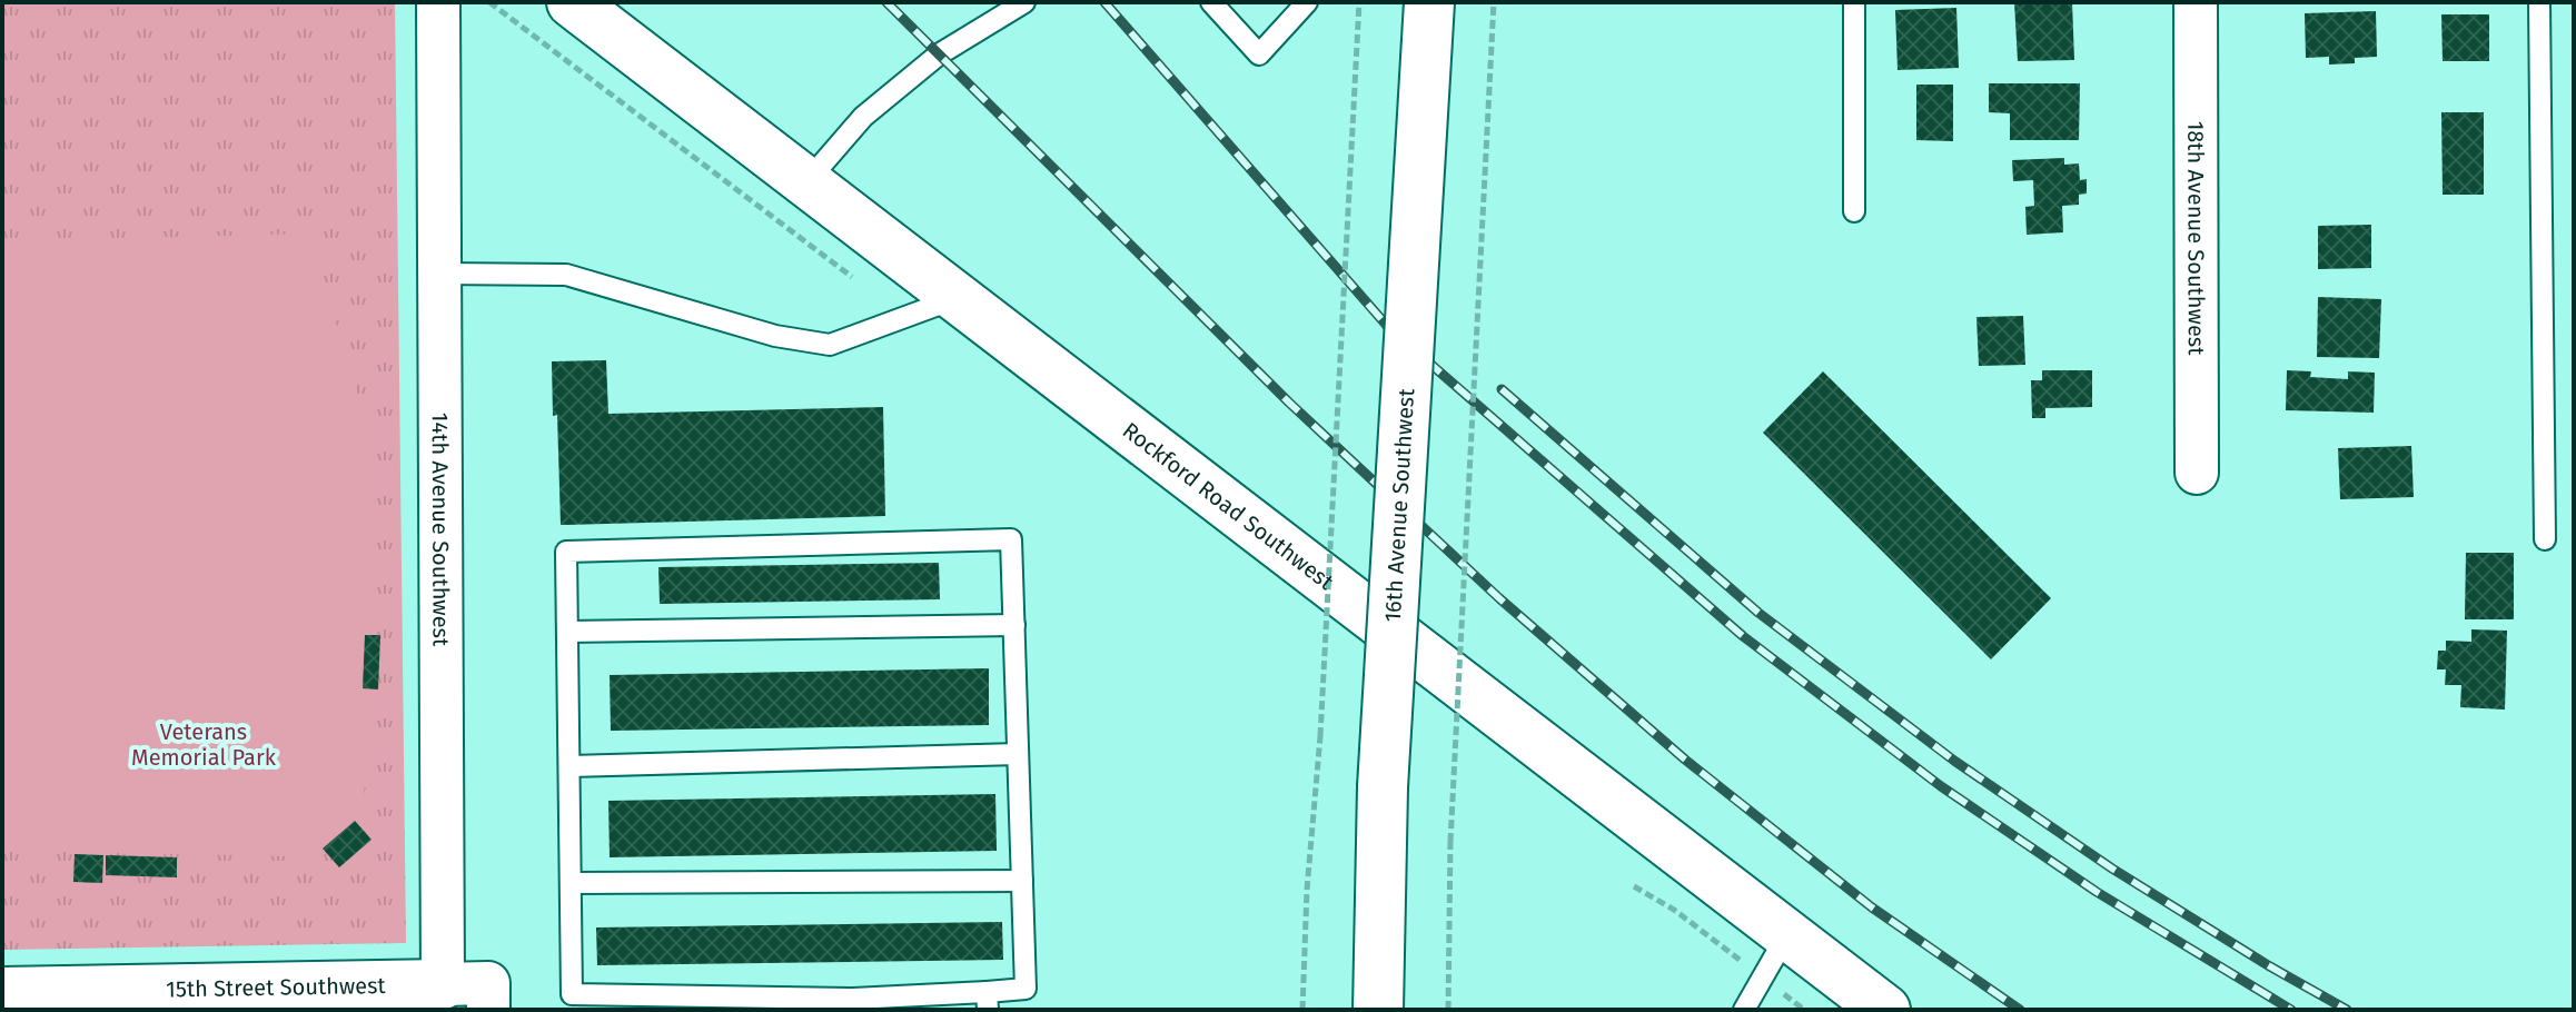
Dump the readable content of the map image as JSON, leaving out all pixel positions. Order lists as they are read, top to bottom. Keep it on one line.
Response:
{"streets":{"street":["18th Avenue Southwest","Rockford Road Southwest","16th Avenue Southwest","14th Avenue Southwest","15th Street Southwest"]},"crossings":[["14th Avenue Southwest","15th Street Southwest"]],"parks":["Veterans Memorial Park"]}
